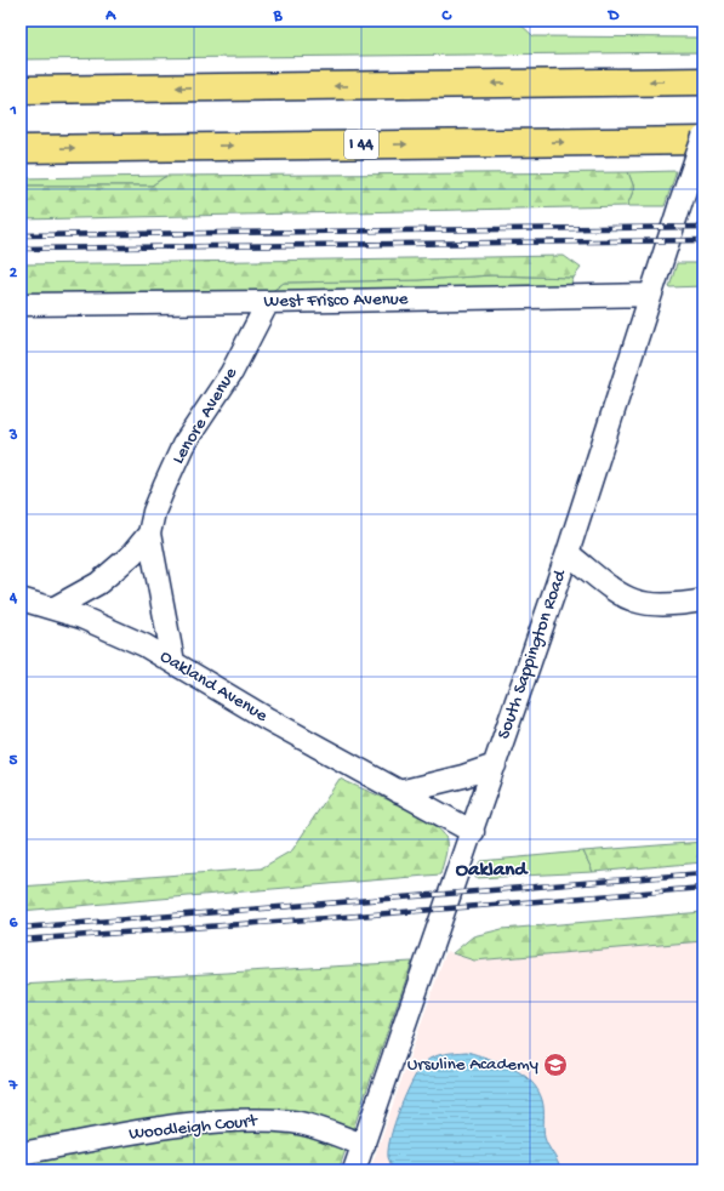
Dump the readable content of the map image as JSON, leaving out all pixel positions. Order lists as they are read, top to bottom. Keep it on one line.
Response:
{"streets":{"highway":["I 44"],"street":["West Frisco Avenue","Lenore Avenue","South Sappington Road","Oakland Avenue","Woodleigh Court"]},"crossings":[["I 44","South Sappington Road"],["West Frisco Avenue","Lenore Avenue"],["West Frisco Avenue","South Sappington Road"],["Lenore Avenue","Oakland Avenue"],["South Sappington Road","Oakland Avenue"],["South Sappington Road","Woodleigh Court"]],"districts":["Oakland"],"places":{"school or university":["Ursuline Academy"]},"grid":{"columns":["A","B","C","D"],"rows":["1","2","3","4","5","6","7"]}}
